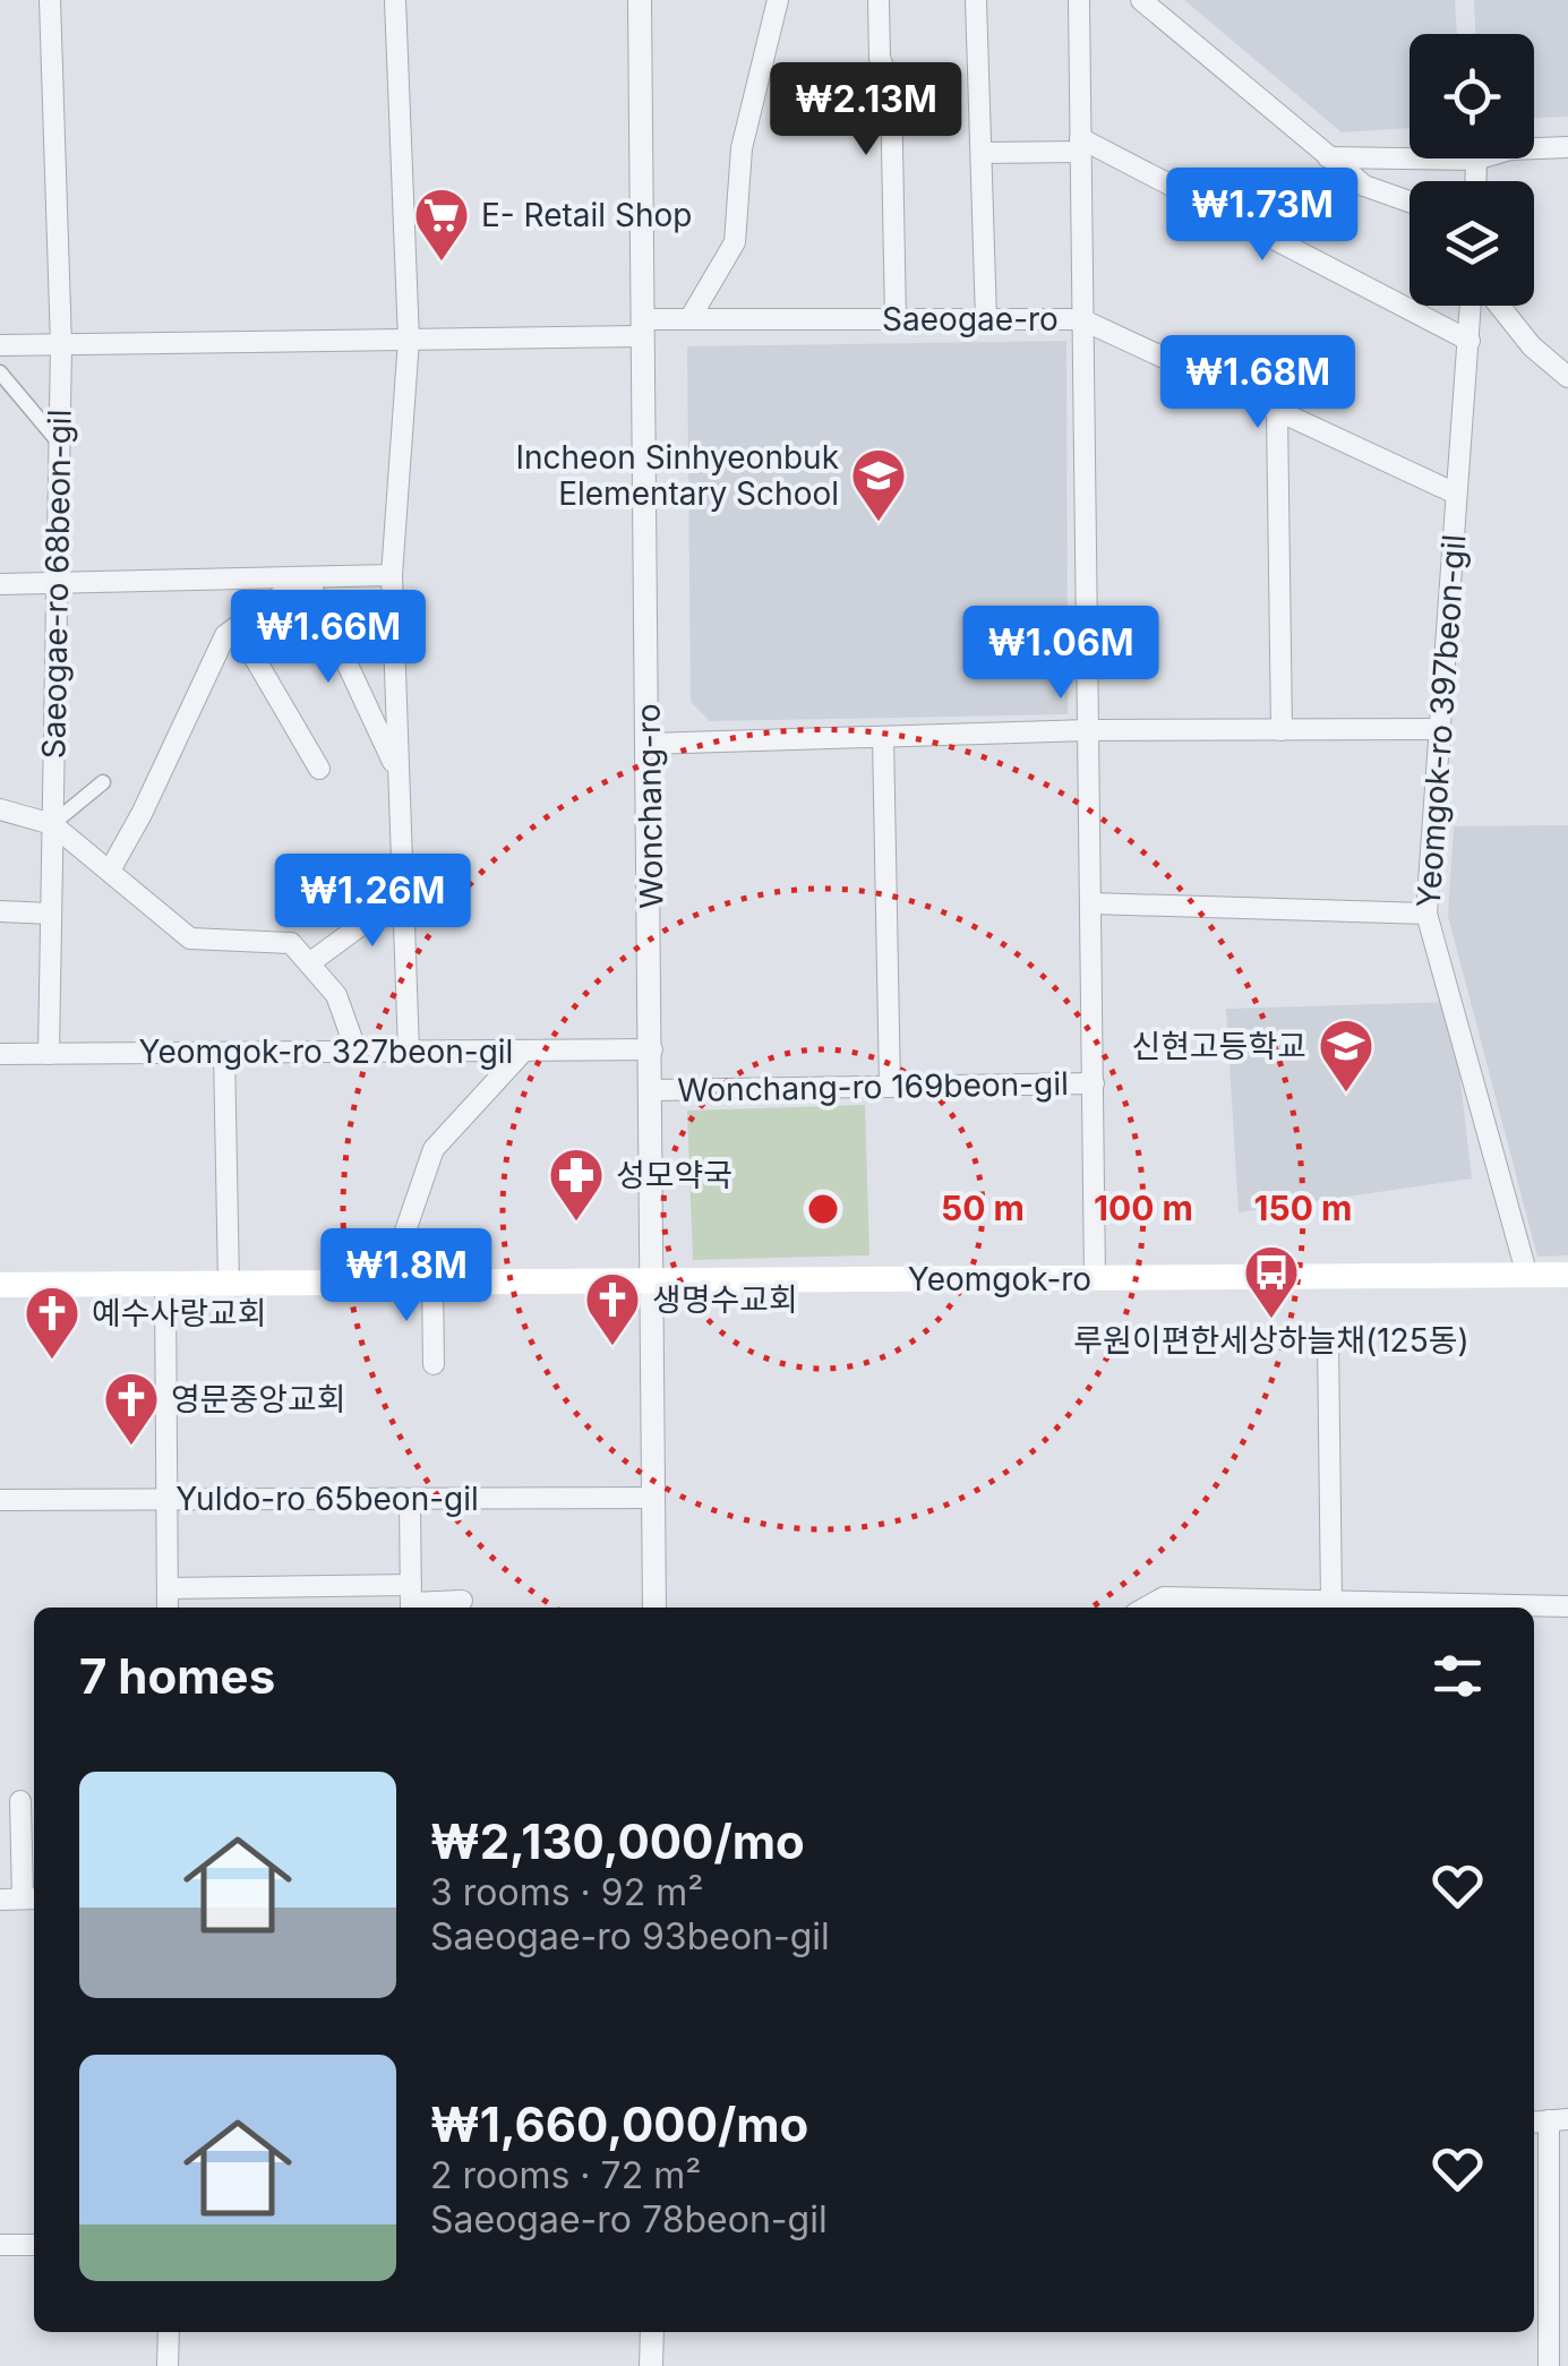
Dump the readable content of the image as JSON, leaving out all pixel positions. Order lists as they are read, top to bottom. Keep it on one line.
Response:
{"streets":{"main road":["Yeomgok-ro"],"street":["Saeogae-ro","Saeogae-ro 68beon-gil","Yeomgok-ro 397beon-gil","Wonchang-ro","Yeomgok-ro 327beon-gil","Wonchang-ro 169beon-gil","Yuldo-ro 65beon-gil"]},"crossings":[["Saeogae-ro","Saeogae-ro 68beon-gil"],["Saeogae-ro","Yeomgok-ro 397beon-gil"],["Saeogae-ro","Wonchang-ro"],["Saeogae-ro 68beon-gil","Yeomgok-ro 327beon-gil"],["Yeomgok-ro 397beon-gil","Yeomgok-ro"],["Wonchang-ro","Yeomgok-ro 327beon-gil"],["Wonchang-ro","Wonchang-ro 169beon-gil"],["Wonchang-ro","Yeomgok-ro"],["Wonchang-ro","Yuldo-ro 65beon-gil"]],"places":{"supermarket":["E- Retail Shop"],"school or university":["Incheon Sinhyeonbuk Elementary School","신현고등학교"],"pharmacy":["성모약국"],"bus stop":["루원이편한세상하늘채(125동)"],"church":["생명수교회","예수사랑교회","영문중앙교회"]},"page":{"price":["₩2.13M","₩1.73M","₩1.68M","₩1.66M","₩1.06M","₩1.26M","₩1.8M"],"heading":"7 homes","list":[{"name":"₩2,130,000/mo","note":"3 rooms · 92 m² · Saeogae-ro 93beon-gil"},{"name":"₩1,660,000/mo","note":"2 rooms · 72 m² · Saeogae-ro 78beon-gil"}]},"rings":["50 m","100 m","150 m"]}
